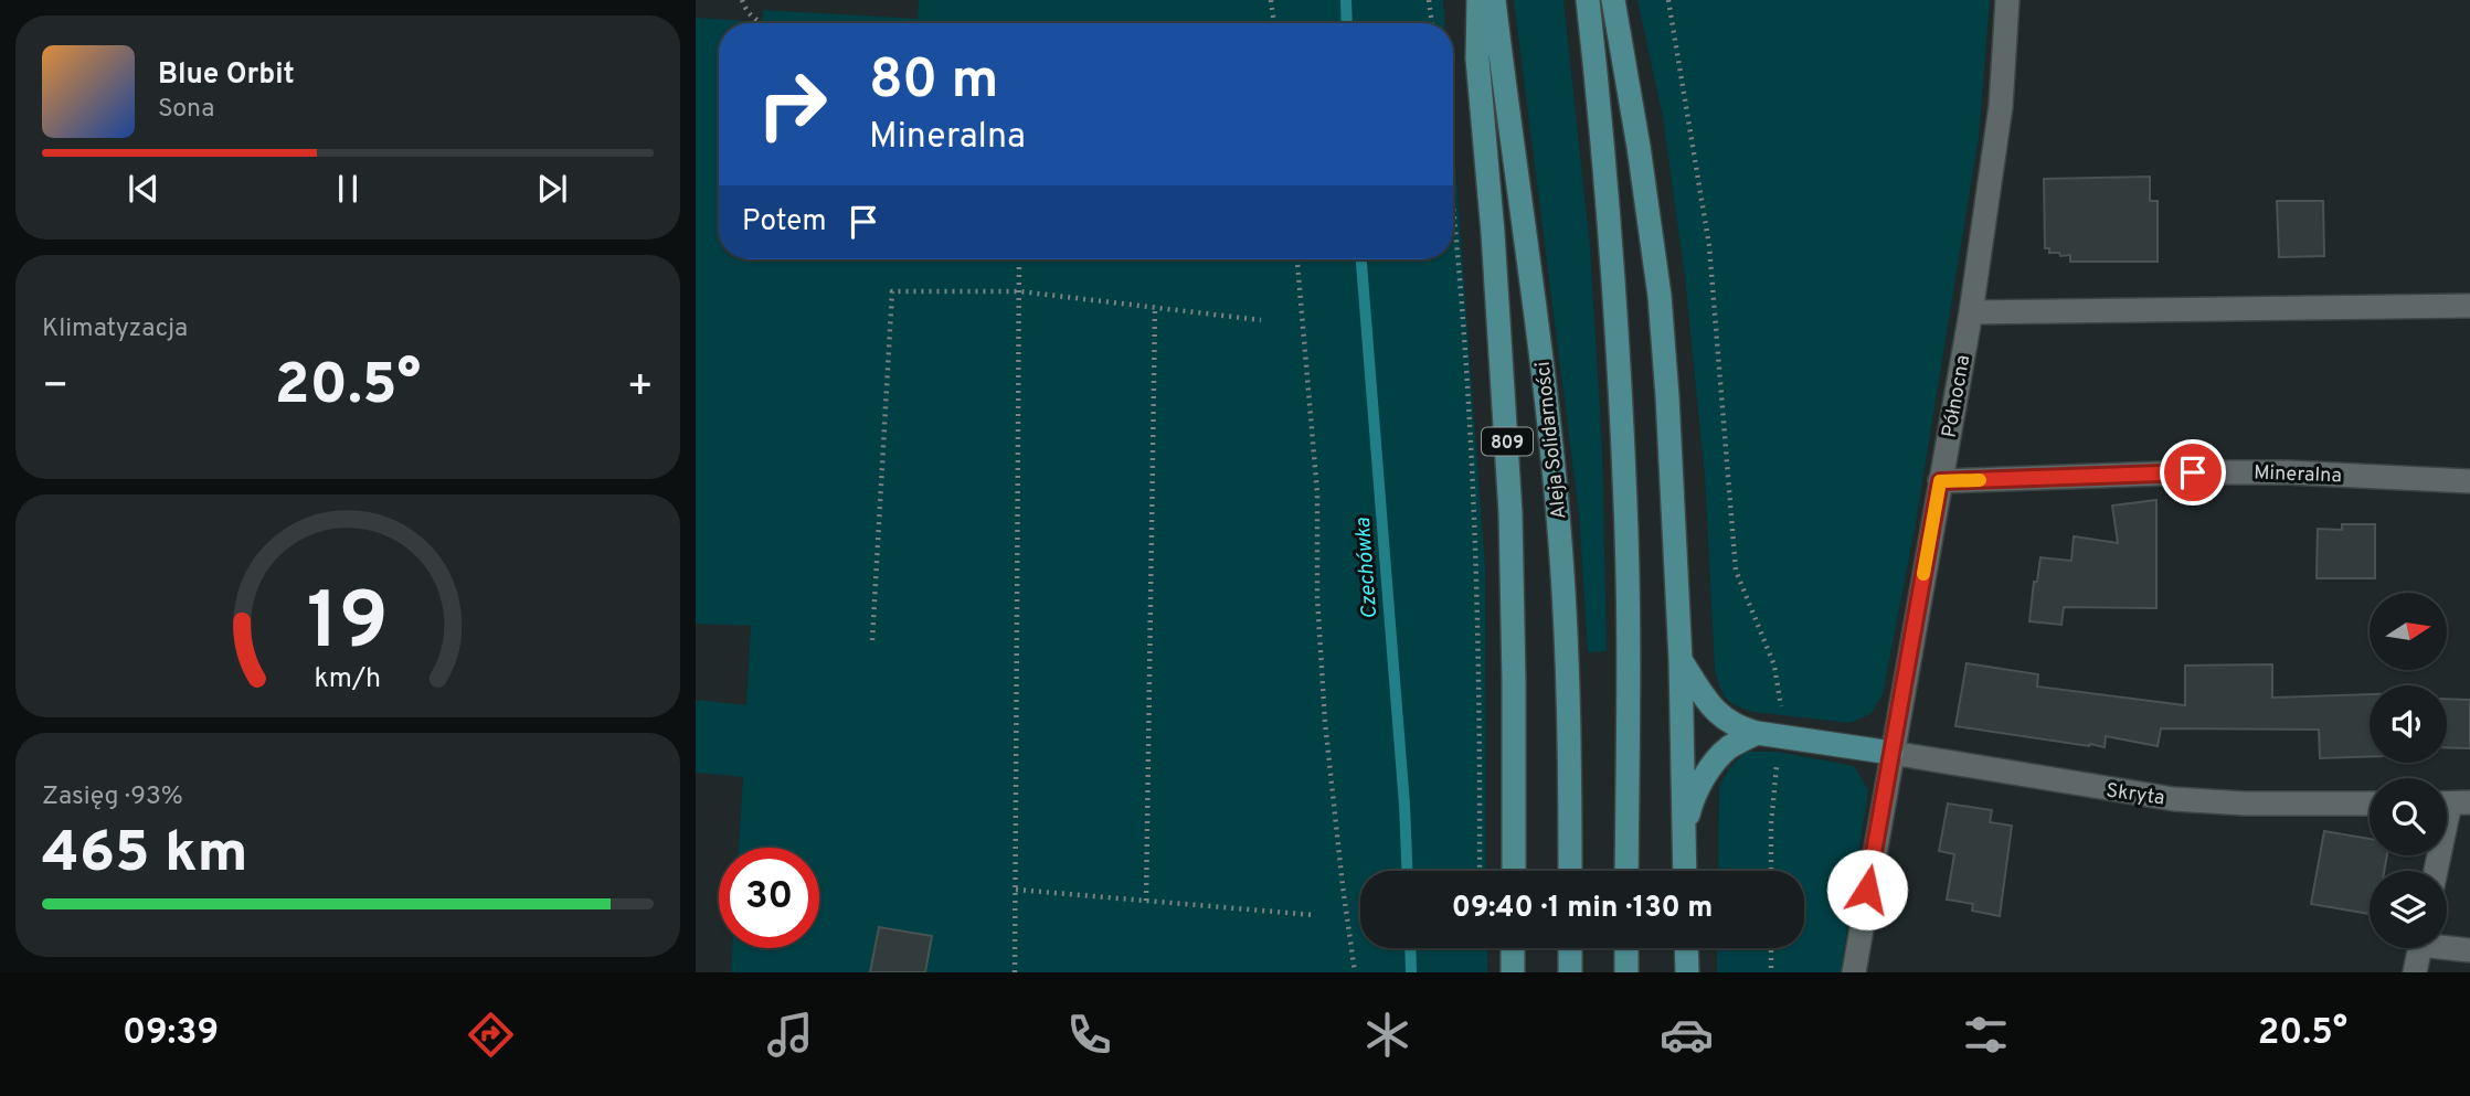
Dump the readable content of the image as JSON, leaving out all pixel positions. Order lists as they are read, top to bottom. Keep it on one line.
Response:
{"streets":{"main road":["Aleja Solidarności","809"],"street":["Północna","Mineralna","Skryta"]},"crossings":[["Północna","Mineralna"],["Północna","Skryta"]],"water":["Czechówka"],"north":"right","page":{"turn":["80 m","Mineralna"],"song":["Blue Orbit","Sona"],"then":"Potem","tile":["Klimatyzacja",["Zasięg · 93%","465 km"]],"heat":["−","20.5°","+"],"limit":"30","trip":"09:40 · 1 min · 130 m","tabs":["09:39","20.5°"],"gauge":["19","km/h"]}}
